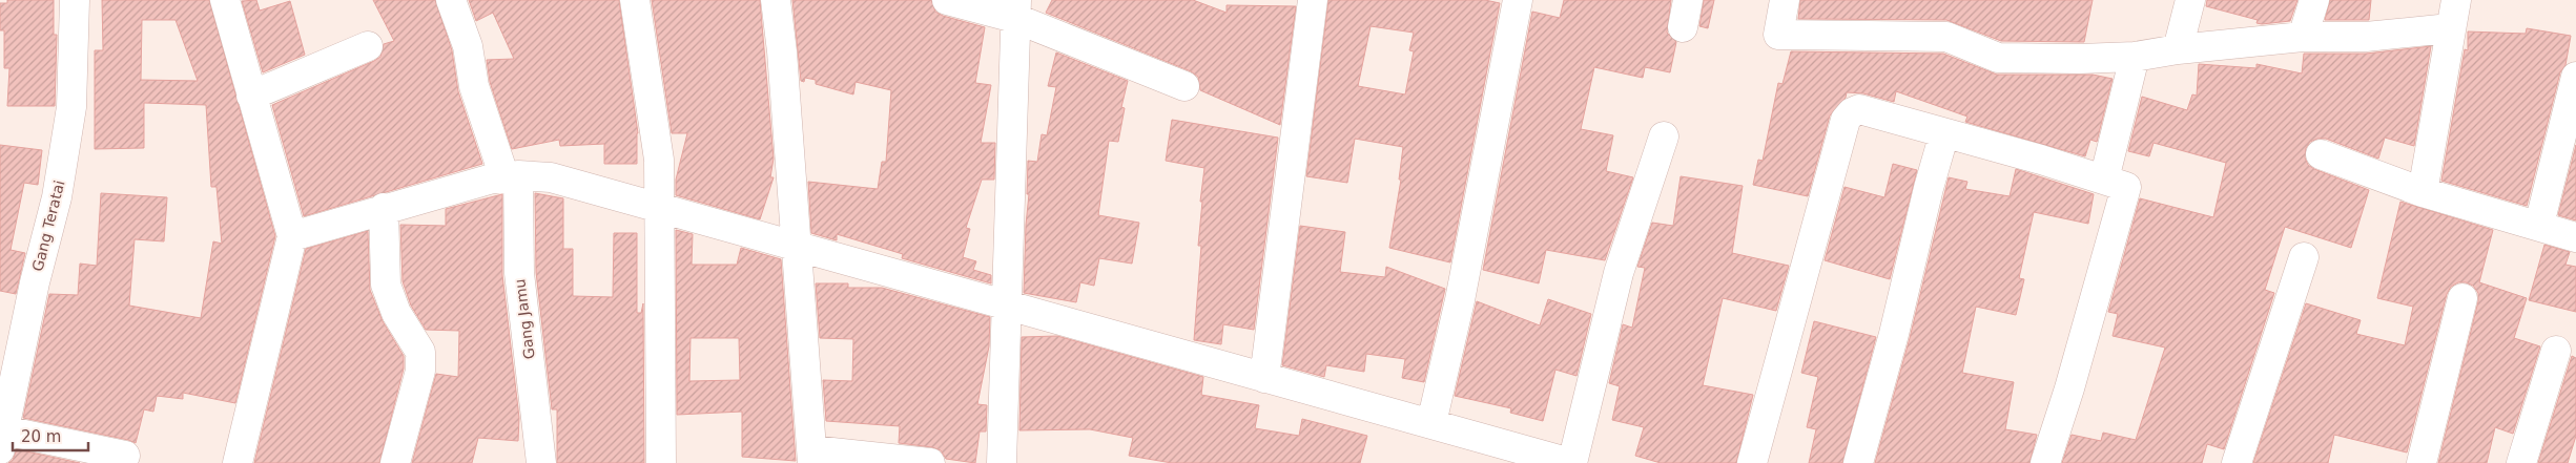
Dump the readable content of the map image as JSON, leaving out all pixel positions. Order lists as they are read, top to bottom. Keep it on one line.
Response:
{"streets":{"street":["Gang Teratai","Gang Jamu"]},"scale_bar":"20 m"}
